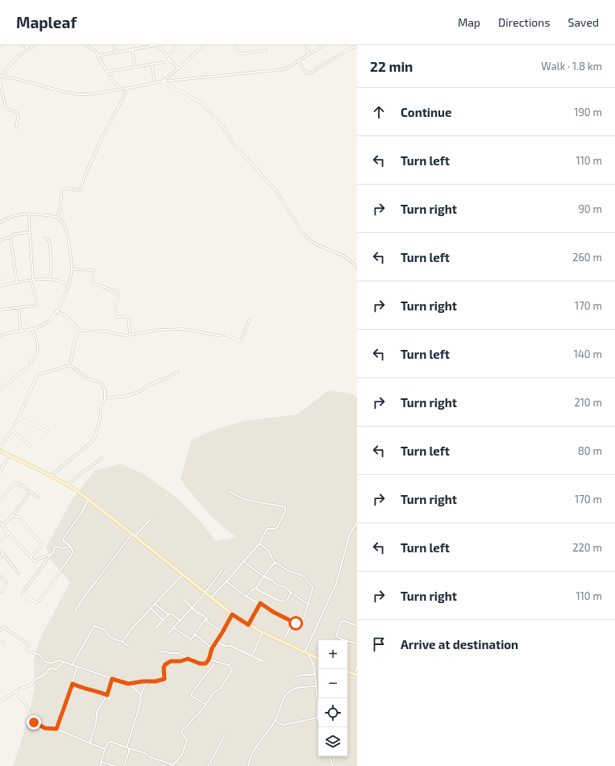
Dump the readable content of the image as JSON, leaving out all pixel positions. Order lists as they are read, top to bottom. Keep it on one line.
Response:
{"page":{"header":"Mapleaf","nav":["Map","Directions","Saved"],"heading":["22 min","Walk · 1.8 km"],"list":[["Continue","190 m"],["Turn left","110 m"],["Turn right","90 m"],["Turn left","260 m"],["Turn right","170 m"],["Turn left","140 m"],["Turn right","210 m"],["Turn left","80 m"],["Turn right","170 m"],["Turn left","220 m"],["Turn right","110 m"],"Arrive at destination"],"map_buttons":["+","−"]}}
